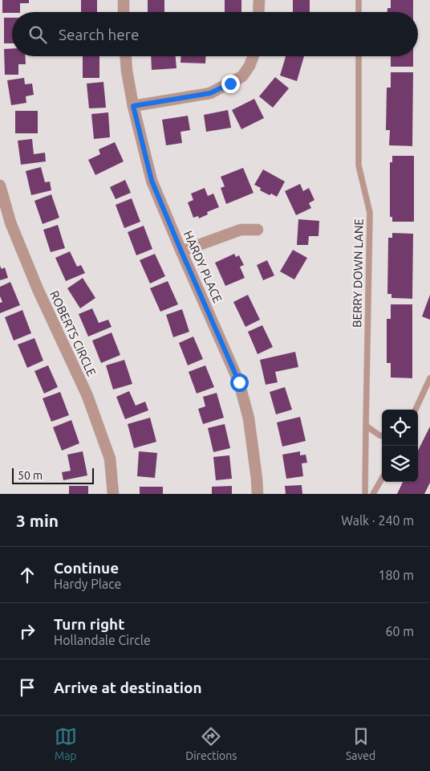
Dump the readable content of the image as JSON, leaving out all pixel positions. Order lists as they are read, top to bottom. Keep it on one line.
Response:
{"streets":{"street":["HARDY PLACE","ROBERTS CIRCLE"],"lane":["BERRY DOWN LANE"]},"scale_bar":"50 m","page":{"search":"Search here","scale":"50 m","heading":["3 min","Walk · 240 m"],"list":[["Continue","Hardy Place","180 m"],["Turn right","Hollandale Circle","60 m"],"Arrive at destination"],"nav":["Map","Directions","Saved"]}}
